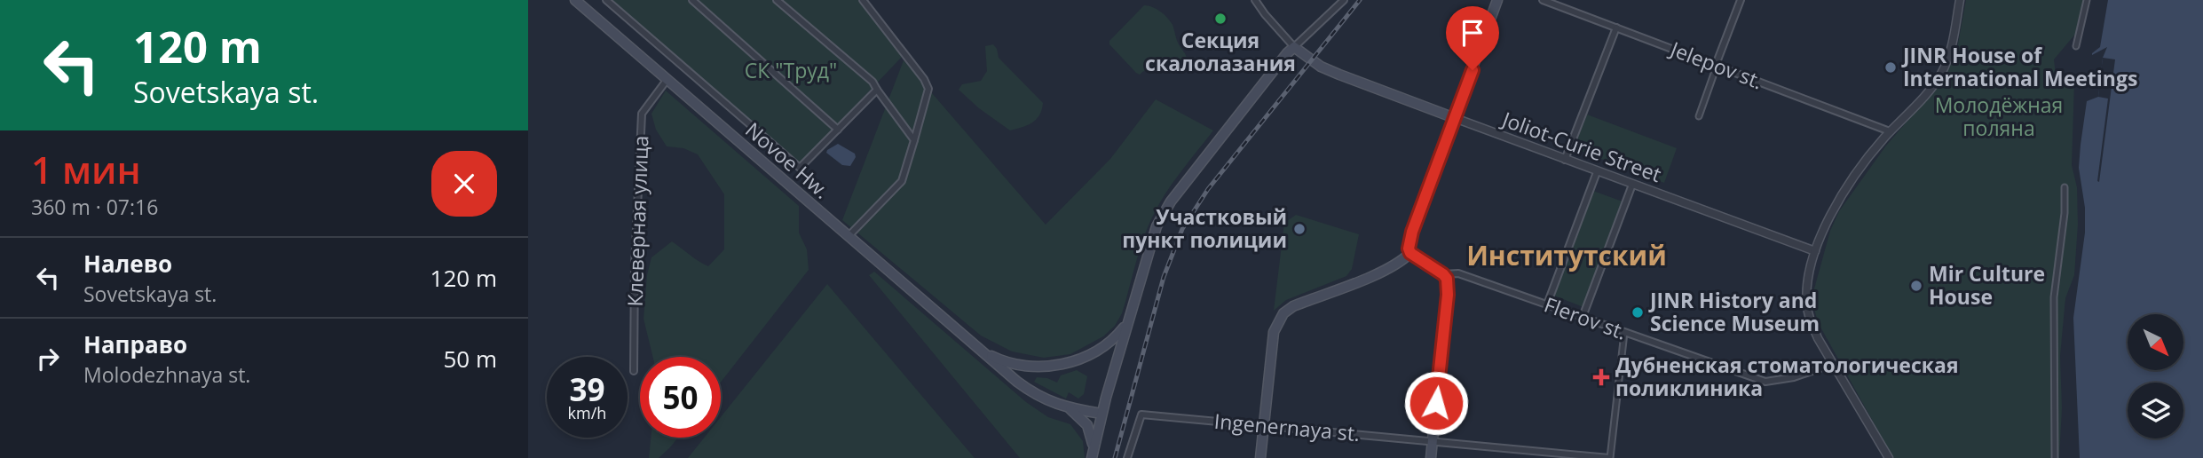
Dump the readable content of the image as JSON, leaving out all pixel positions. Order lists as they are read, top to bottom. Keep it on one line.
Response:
{"streets":{"main road":["Joliot-Curie Street","Novoe Hw."],"street":["Jelepov st.","Клеверная улица","Flerov st.","Ingenernaya st."]},"crossings":[["Joliot-Curie Street","Novoe Hw."],["Novoe Hw.","Клеверная улица"]],"districts":["Институтский"],"parks":["СК \"Труд\"","Молодёжная поляна"],"places":{"other":["Секция скалолазания","JINR House of International Meetings","Участковый пункт полиции","Mir Culture House","JINR History and Science Museum"],"health":["Дубненская стоматологическая поликлиника"]},"north":"bottom right","page":{"turn":["120 m","Sovetskaya st."],"heading":["1 мин","360 m · 07:16"],"list":[{"name":"Налево","note":"Sovetskaya st.","value":"120 m"},{"name":"Направо","note":"Molodezhnaya st.","value":"50 m"}],"speed":"39 km/h","limit":"50"}}
